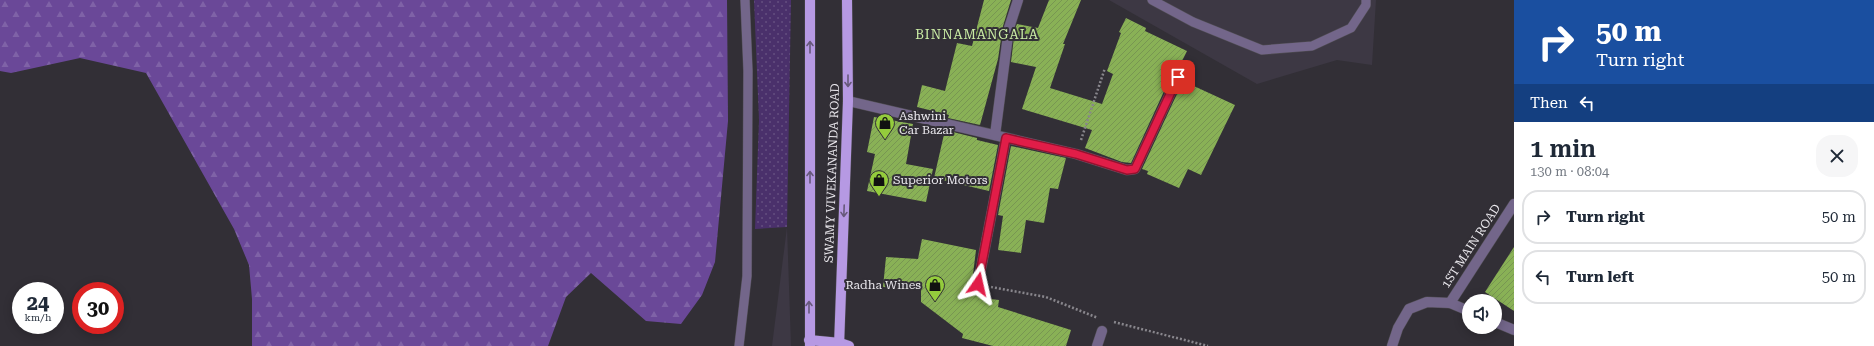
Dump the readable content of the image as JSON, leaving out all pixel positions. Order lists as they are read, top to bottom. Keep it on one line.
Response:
{"streets":{"main road":["SWAMY VIVEKANANDA ROAD"],"street":["1ST MAIN ROAD"]},"districts":["BINNAMANGALA"],"places":{"shop":["Ashwini Car Bazar","Superior Motors","Radha Wines"]},"page":{"turn":["50 m","Turn right"],"then":"Then","heading":["1 min","130 m · 08:04"],"list":[{"name":"Turn right","value":"50 m"},{"name":"Turn left","value":"50 m"}],"speed":"24 km/h","limit":"30"}}
